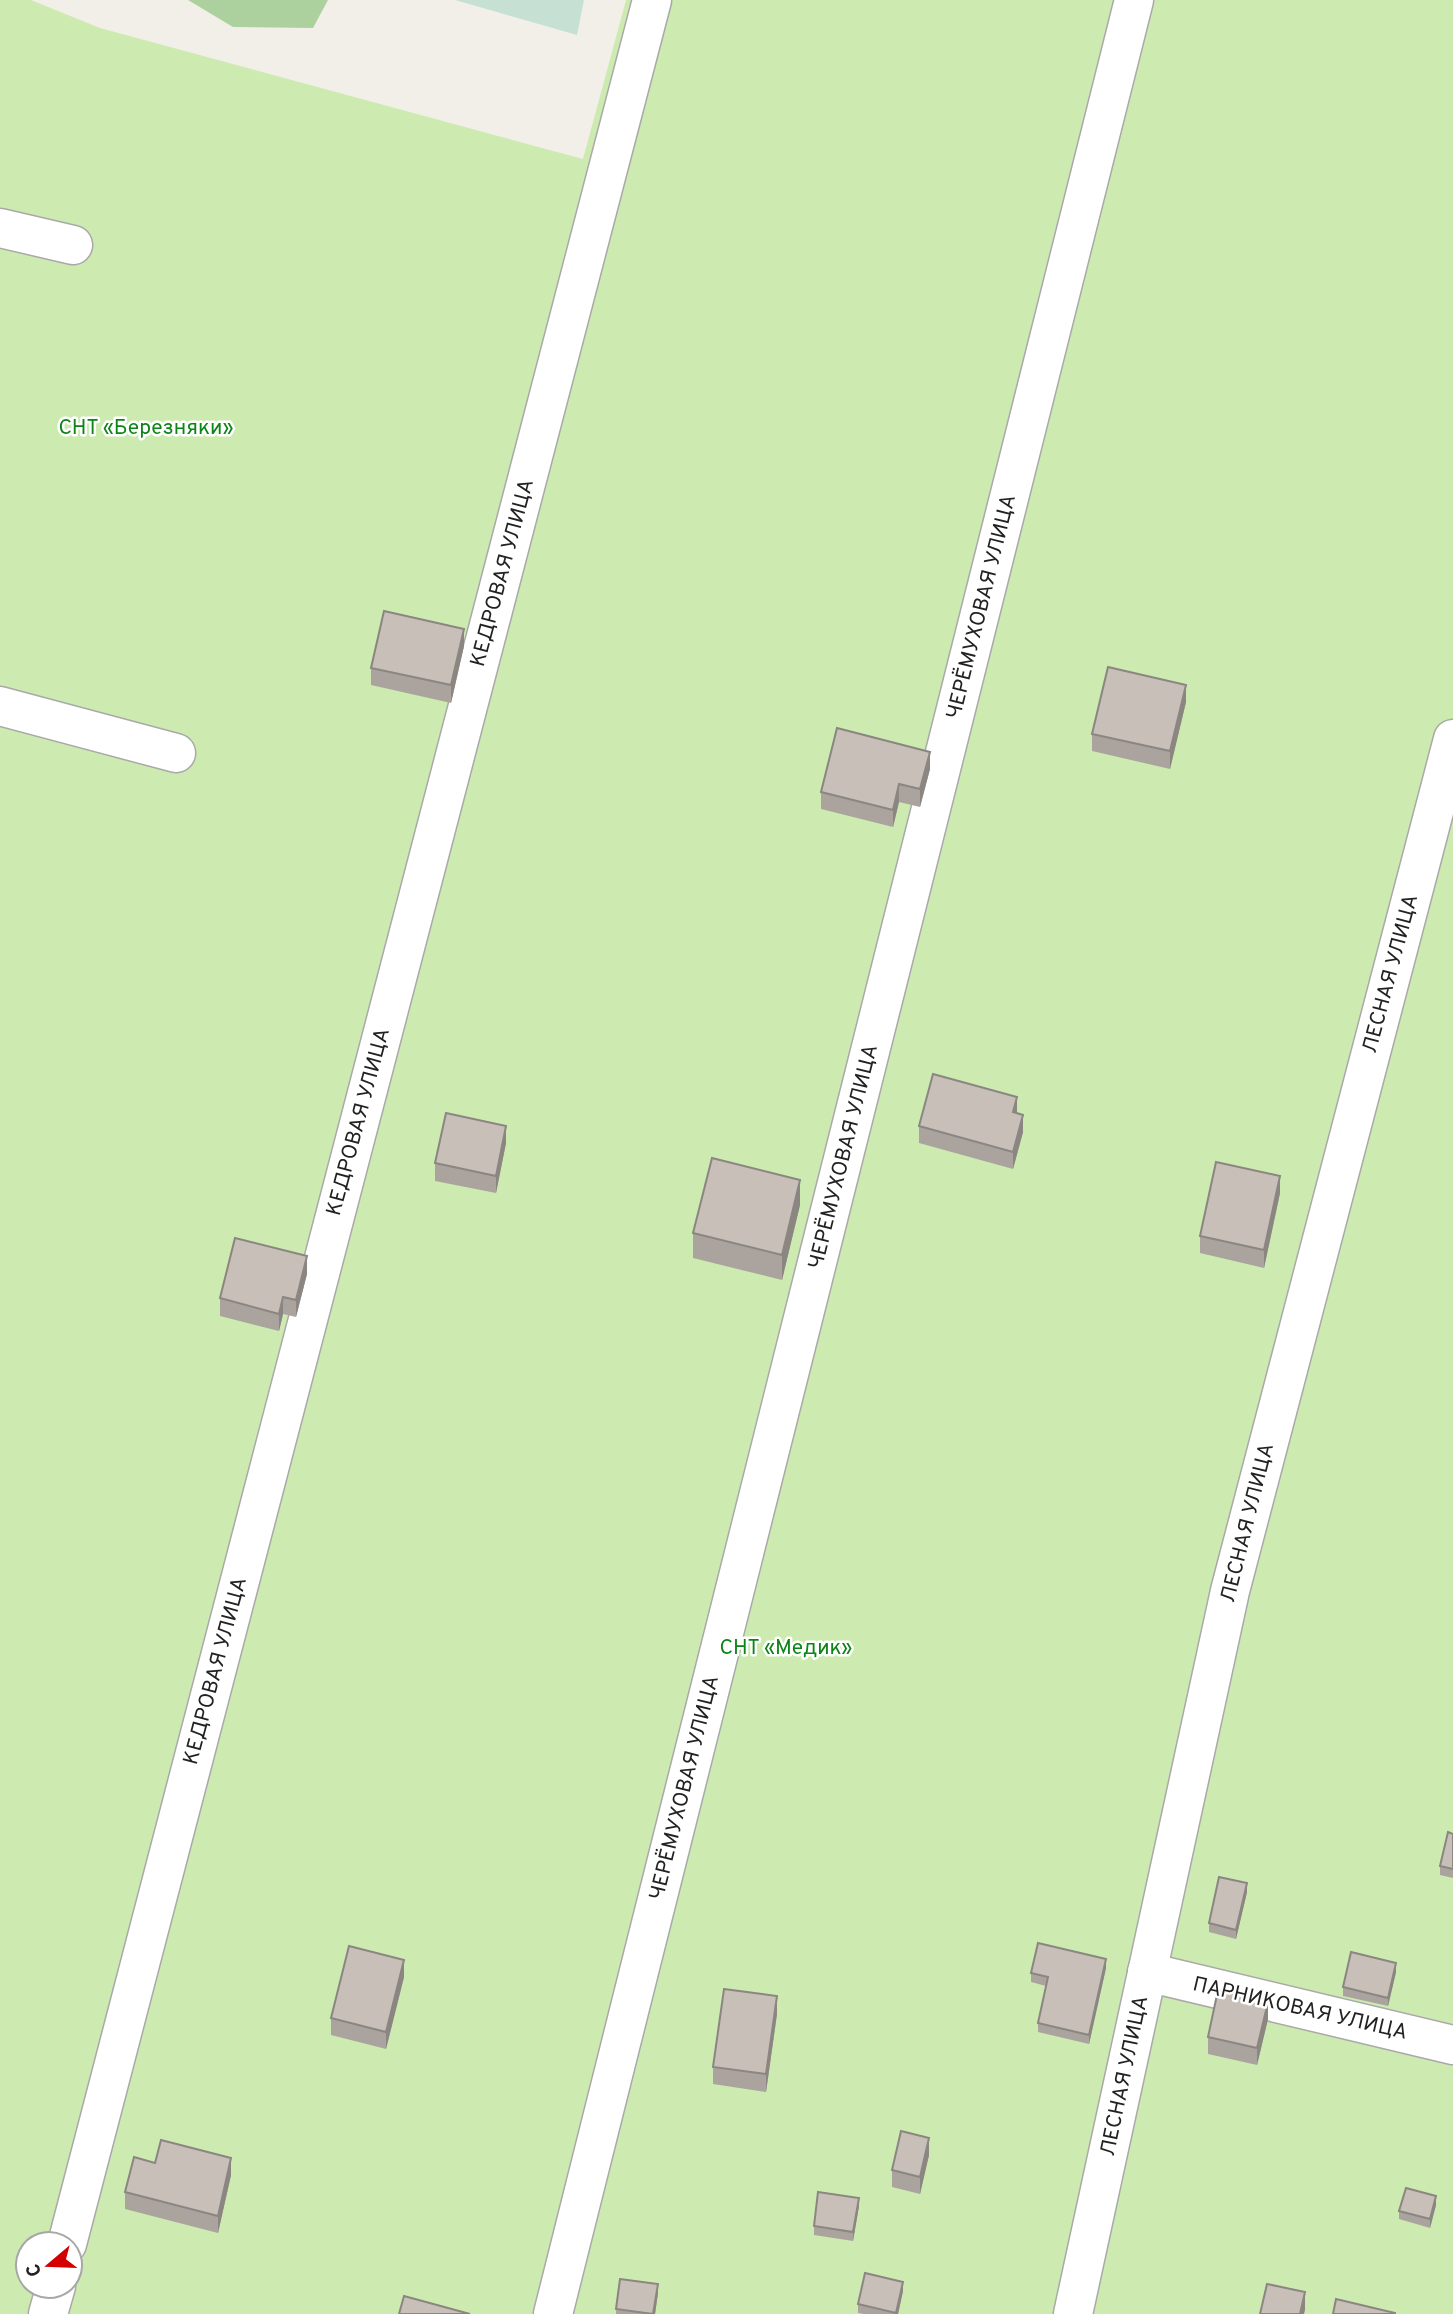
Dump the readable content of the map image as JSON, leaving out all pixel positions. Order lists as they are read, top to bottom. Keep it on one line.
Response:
{"streets":{"street":["КЕДРОВАЯ УЛИЦА","ЧЕРЁМУХОВАЯ УЛИЦА","ЛЕСНАЯ УЛИЦА","ПАРНИКОВАЯ УЛИЦА"]},"crossings":[["ЛЕСНАЯ УЛИЦА","ПАРНИКОВАЯ УЛИЦА"]],"parks":["СНТ «Березняки»","СНТ «Медик»"],"north":"left"}
